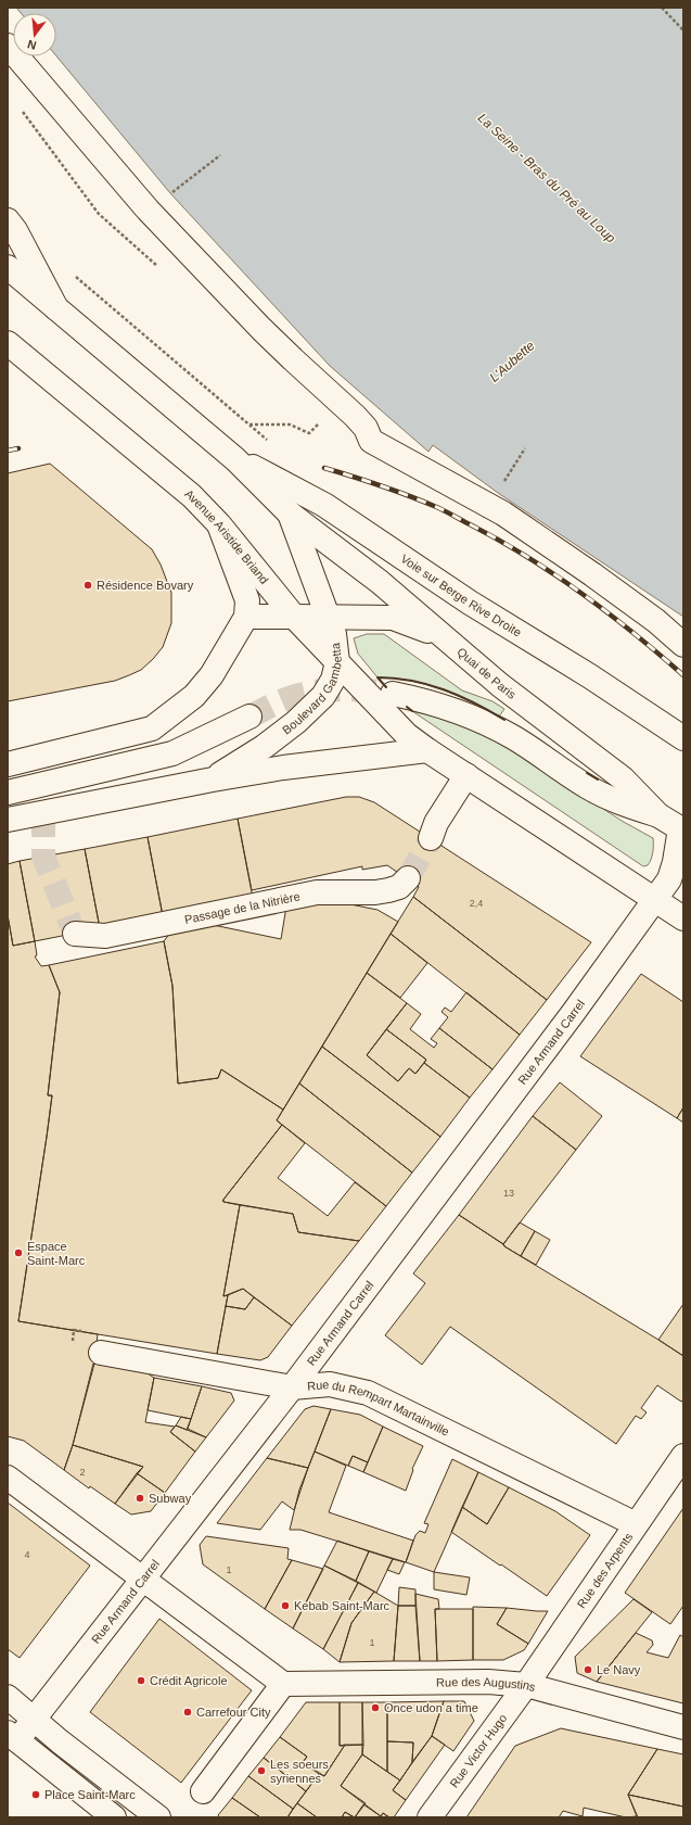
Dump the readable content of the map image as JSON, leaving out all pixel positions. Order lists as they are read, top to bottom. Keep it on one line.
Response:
{"streets":{"street":["Avenue Aristide Briand","Voie sur Berge Rive Droite","Quai de Paris","Boulevard Gambetta","Passage de la Nitrière","Rue Armand Carrel","Rue du Rempart Martainville","Rue des Arpents","Rue des Augustins","Rue Victor Hugo"]},"crossings":[["Avenue Aristide Briand","Boulevard Gambetta"],["Quai de Paris","Boulevard Gambetta"],["Quai de Paris","Rue Armand Carrel"],["Rue Armand Carrel","Rue du Rempart Martainville"],["Rue du Rempart Martainville","Rue des Arpents"],["Rue des Arpents","Rue des Augustins"],["Rue des Arpents","Rue Victor Hugo"],["Rue des Augustins","Rue Victor Hugo"]],"water":["La Seine - Bras du Pré au Loup","L'Aubette"],"places":["Résidence Bovary","Espace Saint-Marc","Subway","Kebab Saint-Marc","Le Navy","Crédit Agricole","Once udon a time","Carrefour City","Les soeurs syriennes","Place Saint-Marc"],"house_numbers":["2,4","13","2","4","1","1"],"north":"bottom"}
